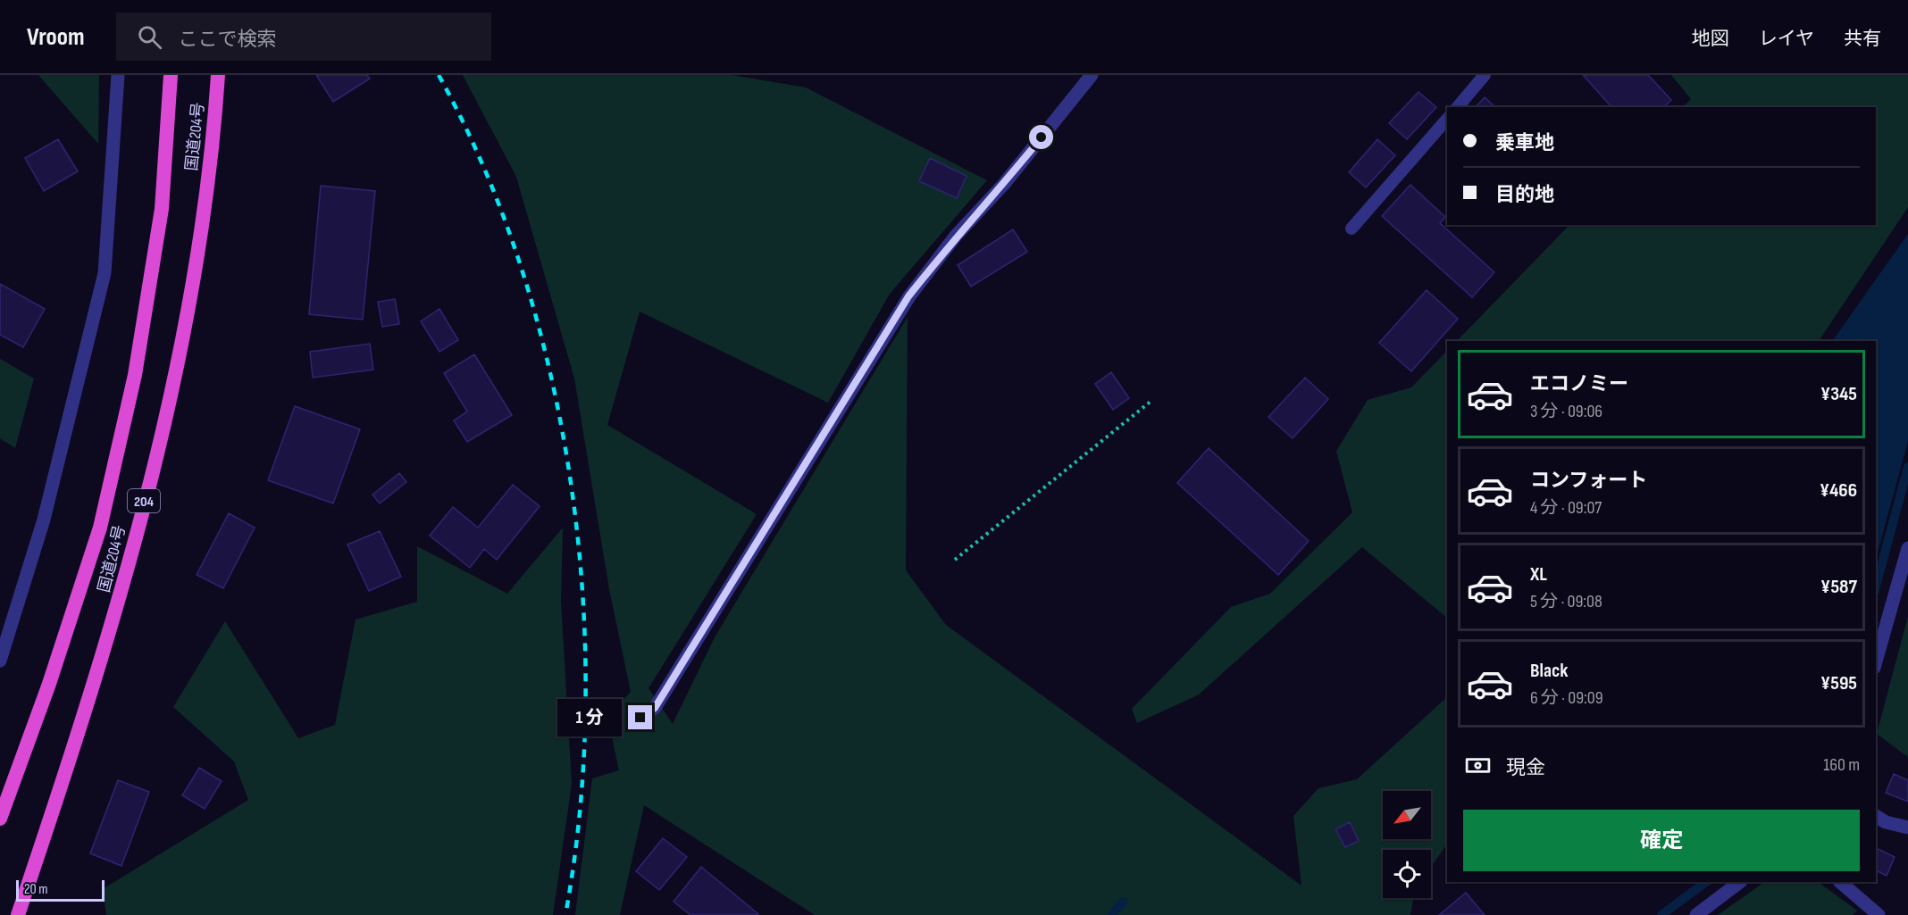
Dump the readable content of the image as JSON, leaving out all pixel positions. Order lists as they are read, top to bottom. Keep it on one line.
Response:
{"streets":{"highway":["国道204号","204"]},"scale_bar":"20 m","north":"bottom left","page":{"header":"Vroom","search":"ここで検索","nav":["地図","レイヤ","共有"],"banner":["乗車地","目的地"],"list":[{"name":"エコノミー","note":"3 分 · 09:06","value":"¥345"},{"name":"コンフォート","note":"4 分 · 09:07","value":"¥466"},{"name":"XL","note":"5 分 · 09:08","value":"¥587"},{"name":"Black","note":"6 分 · 09:09","value":"¥595"}],"bubble":"1 分","pay":["現金","160 m"],"buttons":"確定","scale":"20 m"}}
